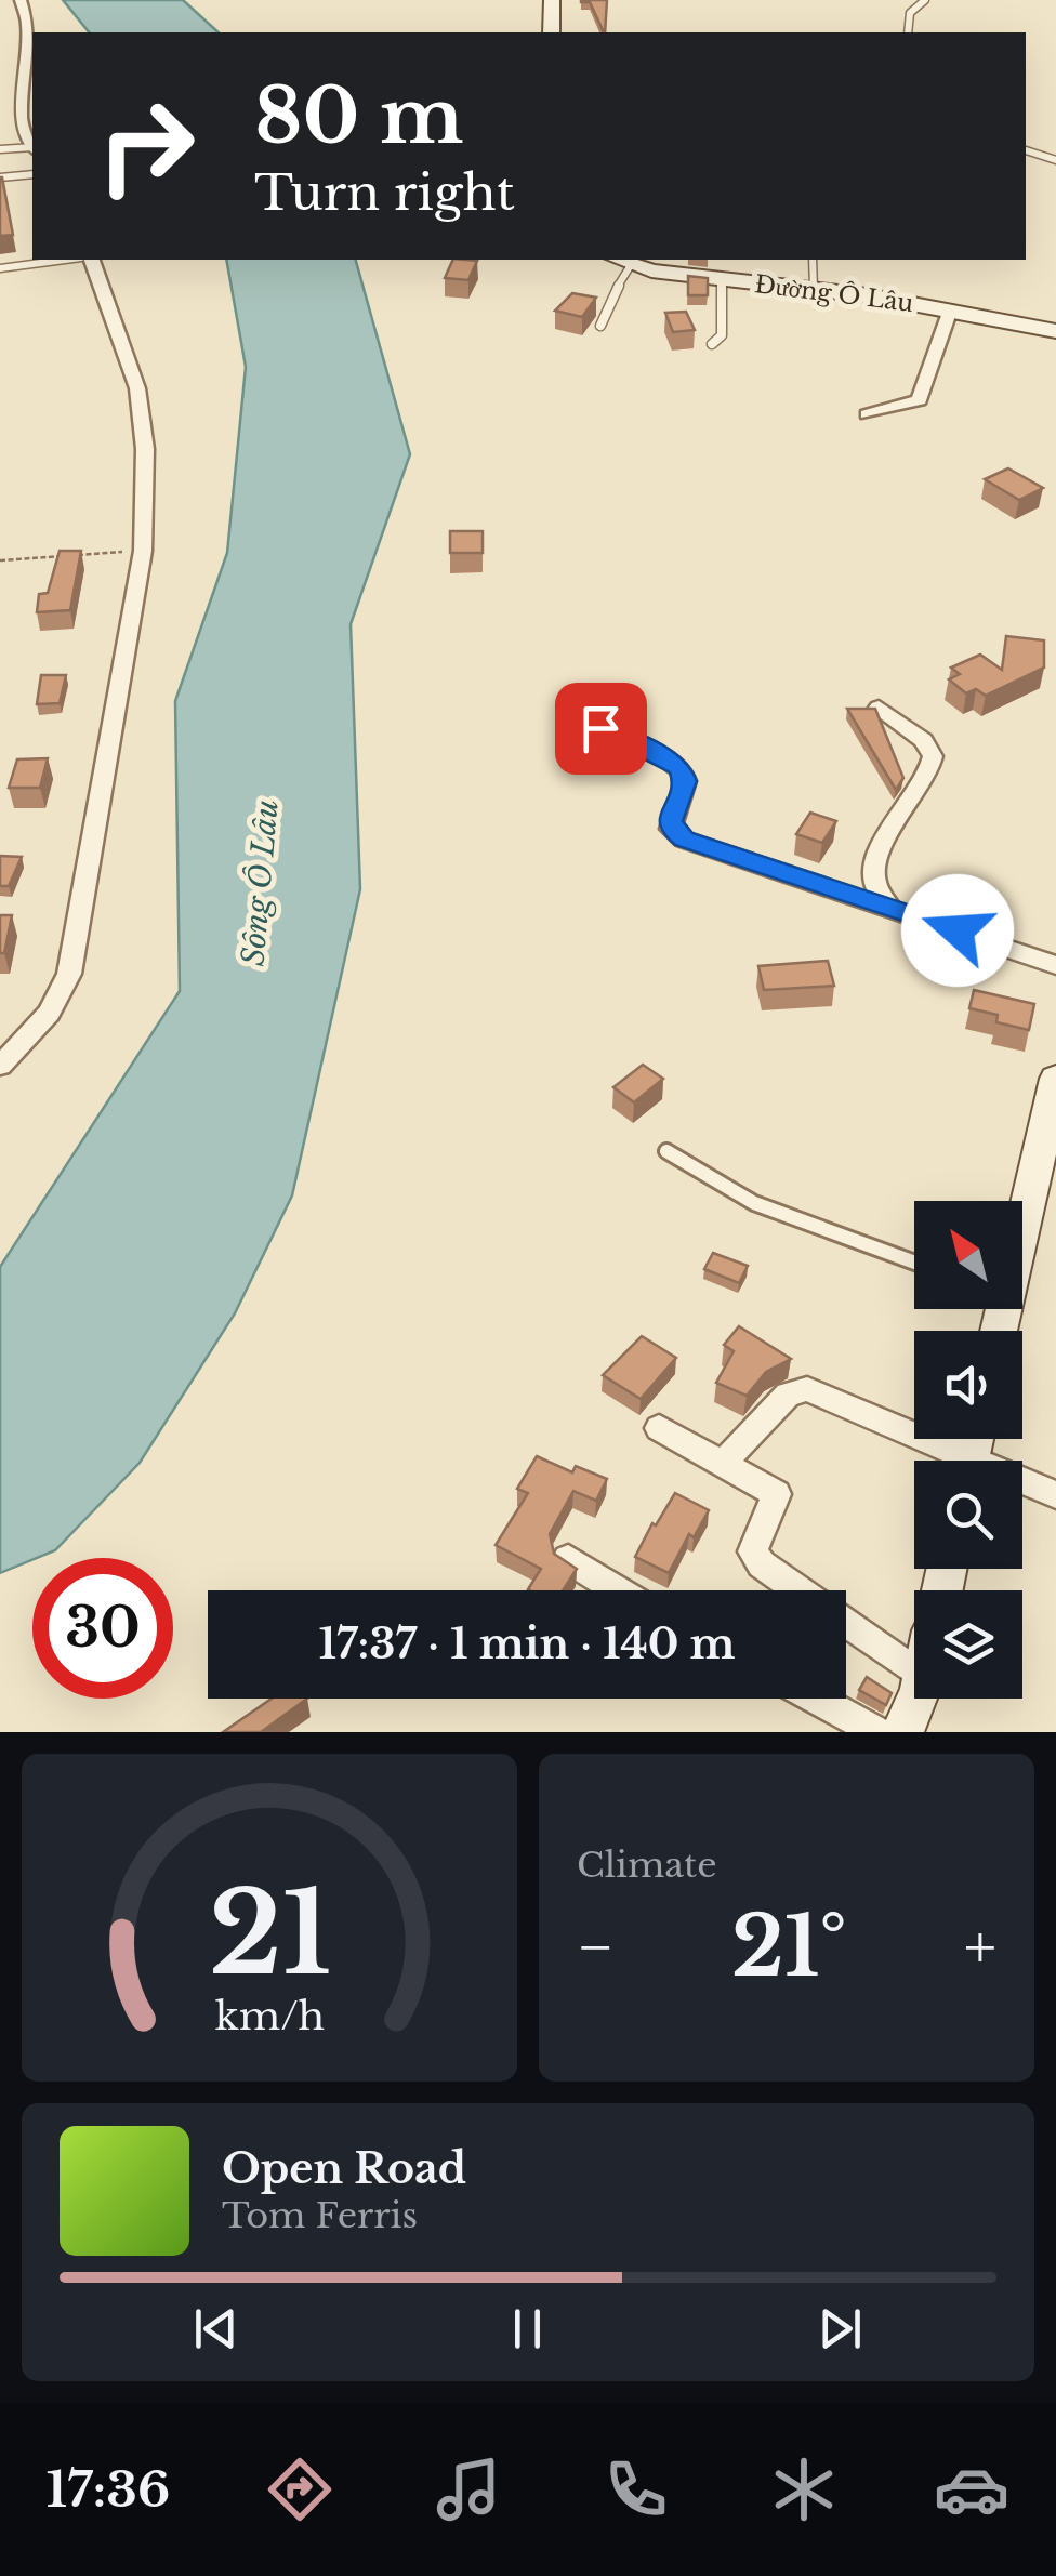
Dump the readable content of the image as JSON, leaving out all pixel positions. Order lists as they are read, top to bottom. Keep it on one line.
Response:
{"streets":{"main road":["Đường Ô Lâu"]},"water":["Sông Ô Lâu"],"north":"top left","page":{"turn":["80 m","Turn right"],"limit":"30","trip":"17:37 · 1 min · 140 m","tile":"Climate","heat":["−","21°","+"],"song":["Open Road","Tom Ferris"],"tabs":"17:36","gauge":["21","km/h"]}}
